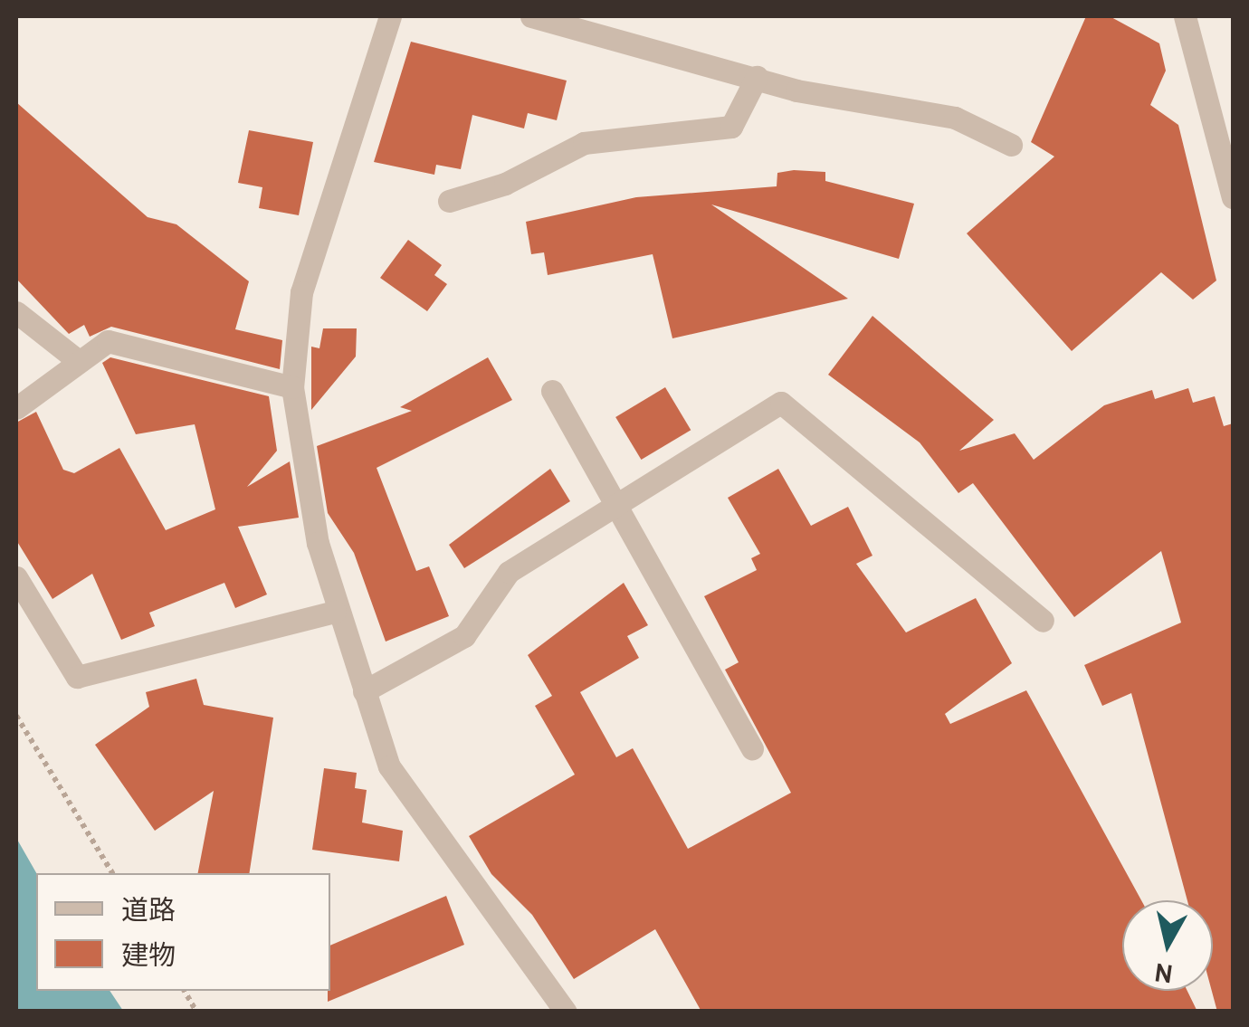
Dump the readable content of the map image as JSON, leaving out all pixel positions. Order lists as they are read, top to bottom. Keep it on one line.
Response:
{"legend":["道路","建物"],"north":"bottom"}
